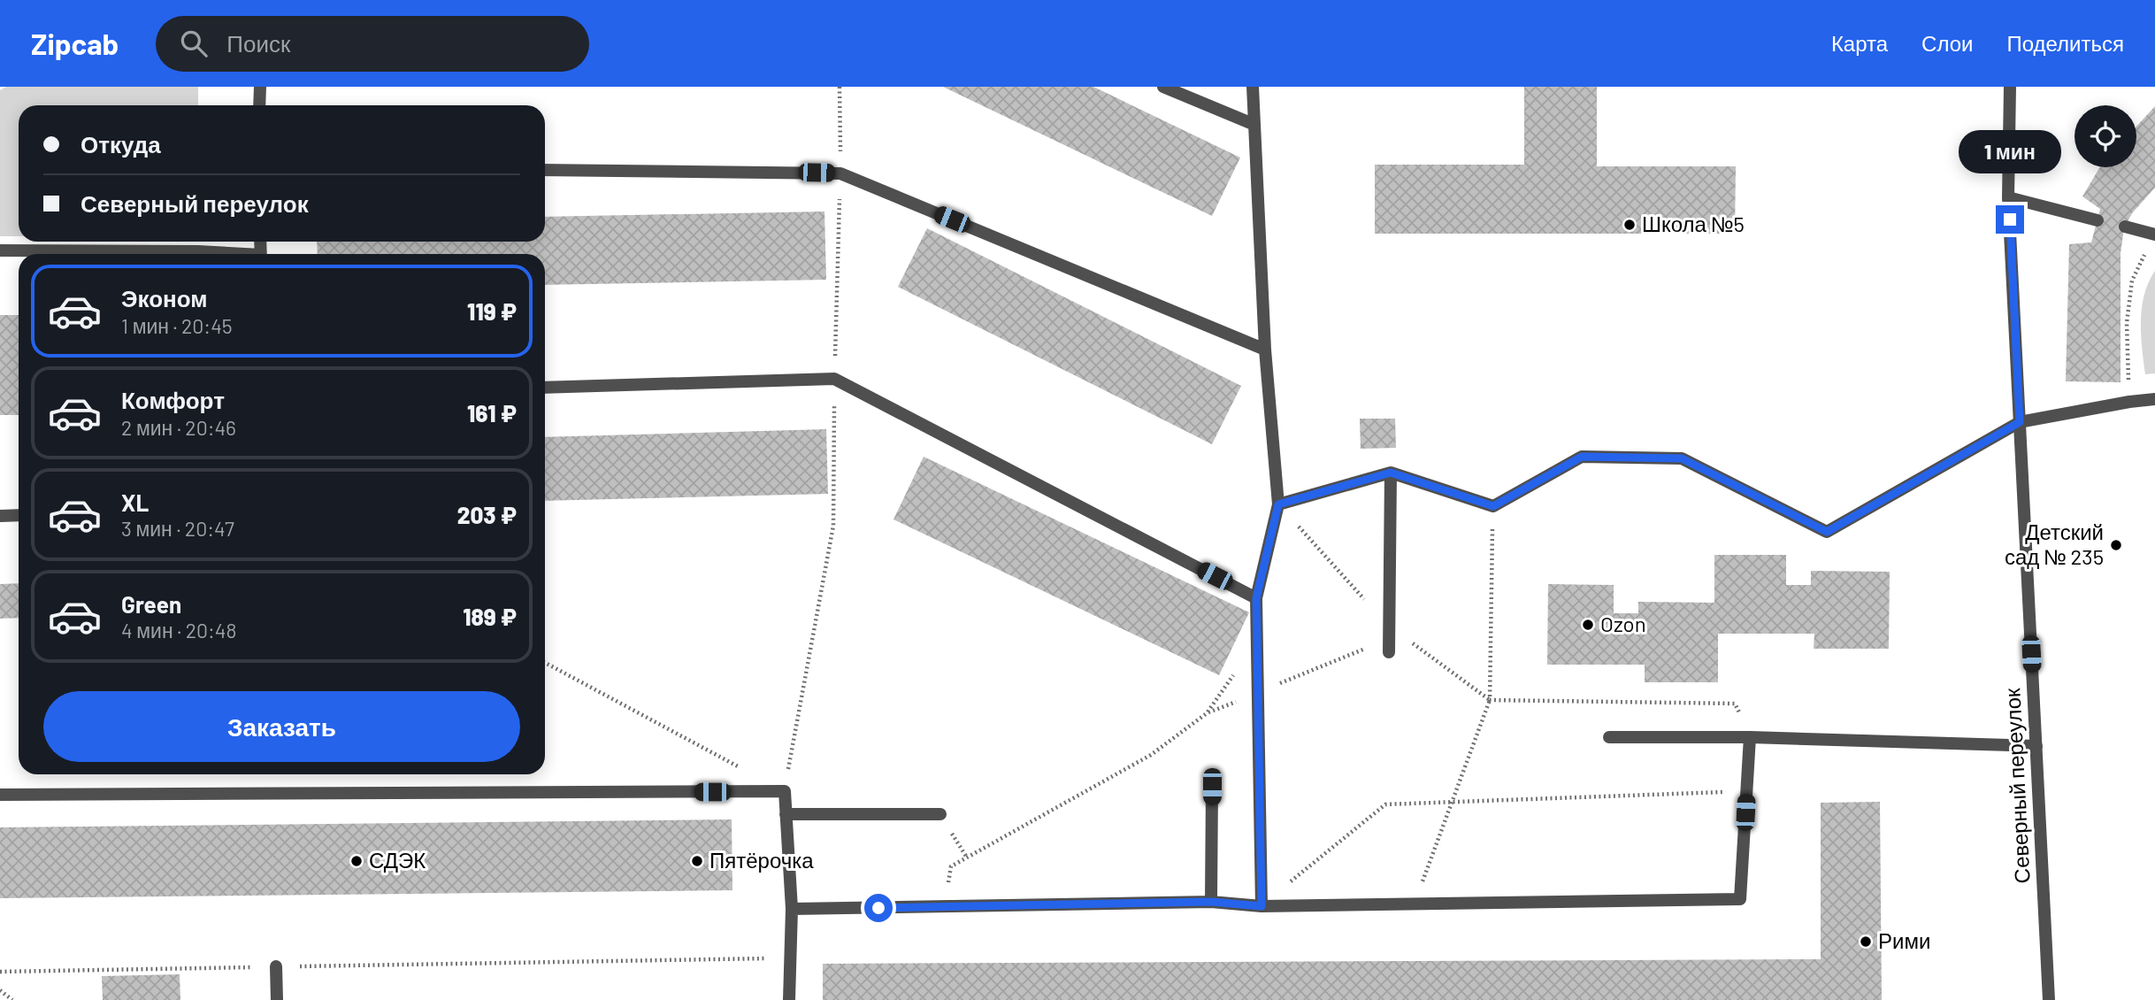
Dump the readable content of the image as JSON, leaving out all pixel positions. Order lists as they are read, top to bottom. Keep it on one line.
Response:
{"streets":{"street":["Северный переулок"]},"places":["Школа №5","Детский сад № 235","Ozon","СДЭК","Пятёрочка","Рими"],"page":{"header":"Zipcab","search":"Поиск","nav":["Карта","Слои","Поделиться"],"banner":["Откуда","Северный переулок"],"bubble":"1 мин","list":[{"name":"Эконом","note":"1 мин · 20:45","value":"119 ₽"},{"name":"Комфорт","note":"2 мин · 20:46","value":"161 ₽"},{"name":"XL","note":"3 мин · 20:47","value":"203 ₽"},{"name":"Green","note":"4 мин · 20:48","value":"189 ₽"}],"buttons":"Заказать"}}
